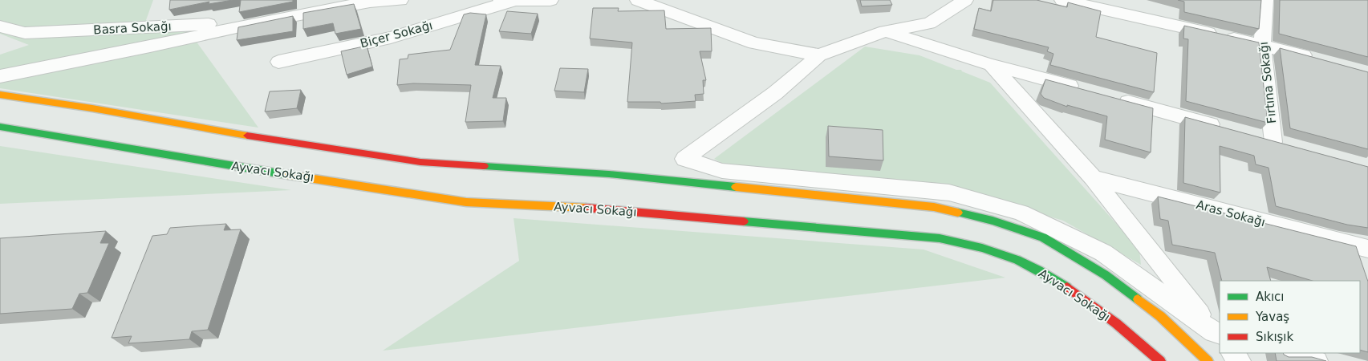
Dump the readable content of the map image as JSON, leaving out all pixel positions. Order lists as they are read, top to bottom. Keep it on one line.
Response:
{"streets":{"main road":["Ayvacı Sokağı"],"street":["Basra Sokağı","Biçer Sokağı","Fırtına Sokağı","Aras Sokağı"]},"legend":["Akıcı","Yavaş","Sıkışık"]}
